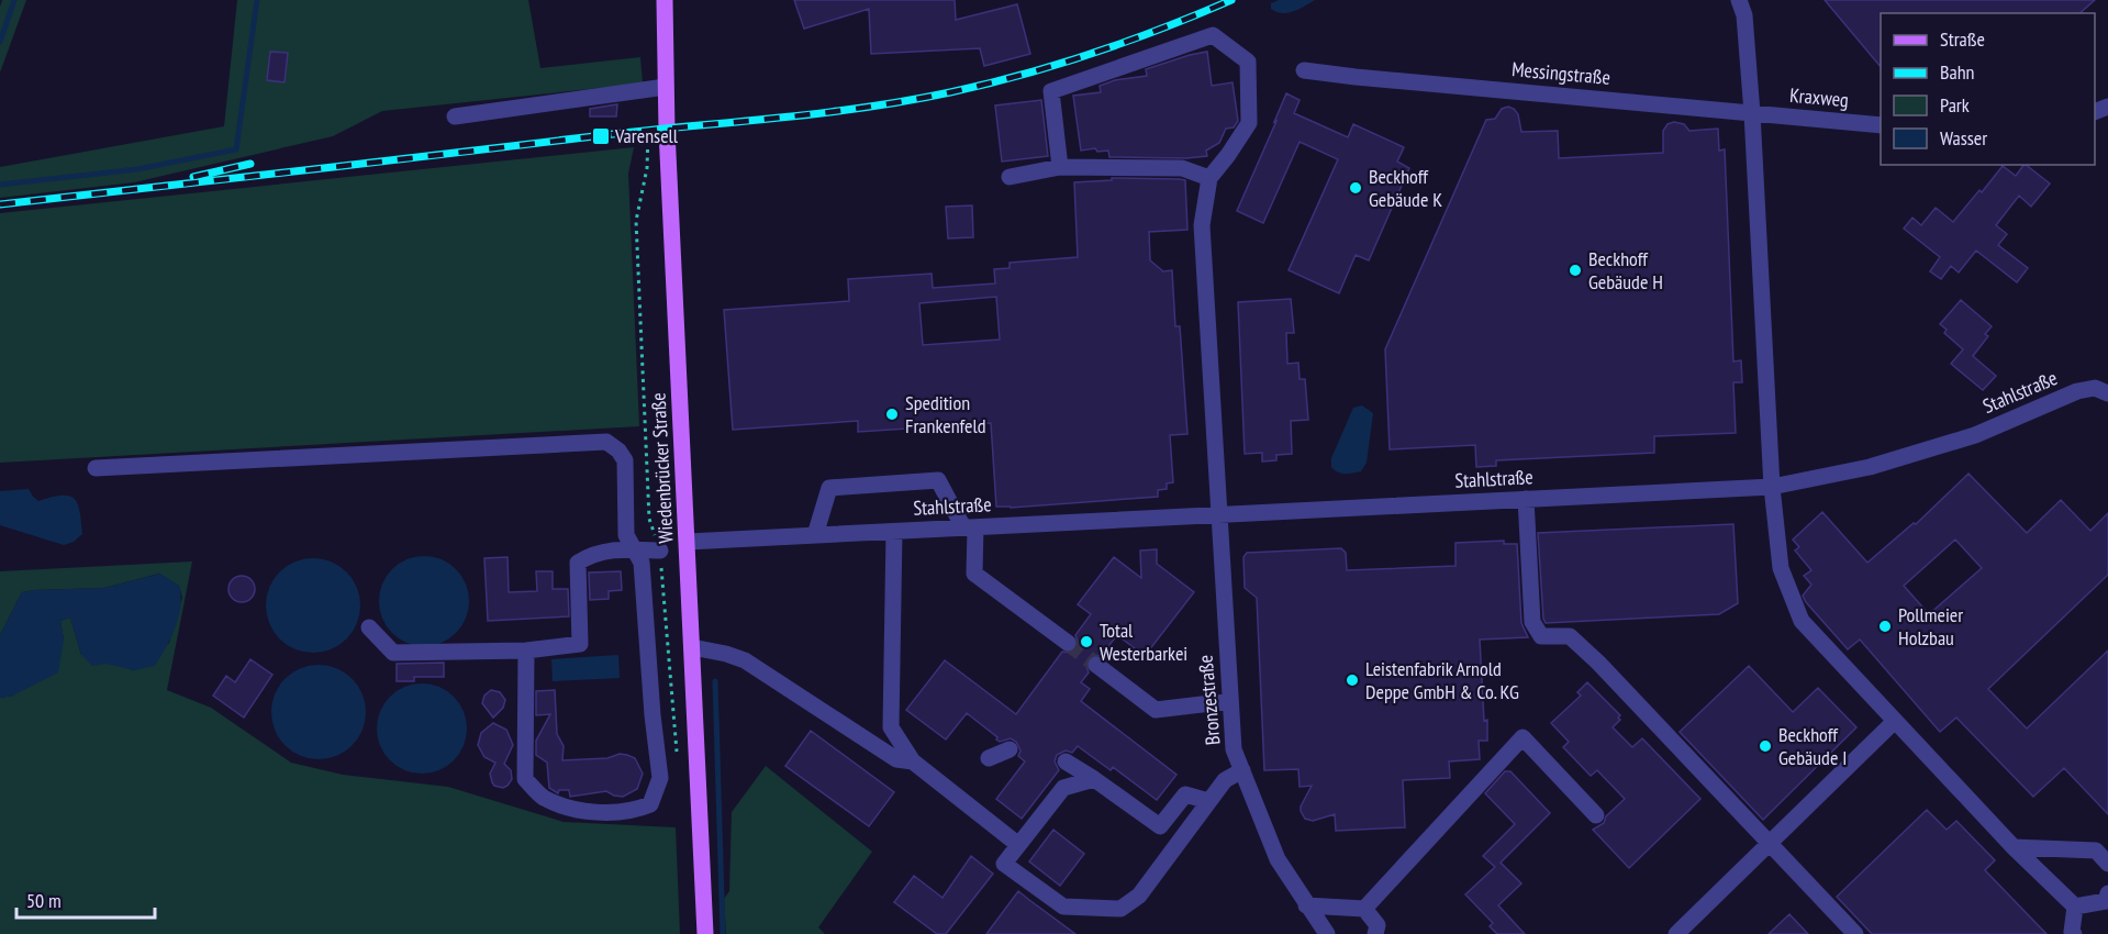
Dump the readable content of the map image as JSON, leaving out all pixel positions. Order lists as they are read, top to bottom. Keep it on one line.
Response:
{"streets":{"main road":["Wiedenbrücker Straße"],"street":["Messingstraße","Kraxweg","Stahlstraße","Bronzestraße"]},"crossings":[["Messingstraße","Kraxweg"],["Stahlstraße","Wiedenbrücker Straße"],["Stahlstraße","Bronzestraße"]],"places":{"transit":["Varensell"],"other":["Beckhoff Gebäude K","Beckhoff Gebäude H","Spedition Frankenfeld","Pollmeier Holzbau","Total Westerbarkei","Leistenfabrik Arnold Deppe GmbH & Co. KG","Beckhoff Gebäude I"]},"legend":["Straße","Bahn","Park","Wasser"],"scale_bar":"50 m"}
